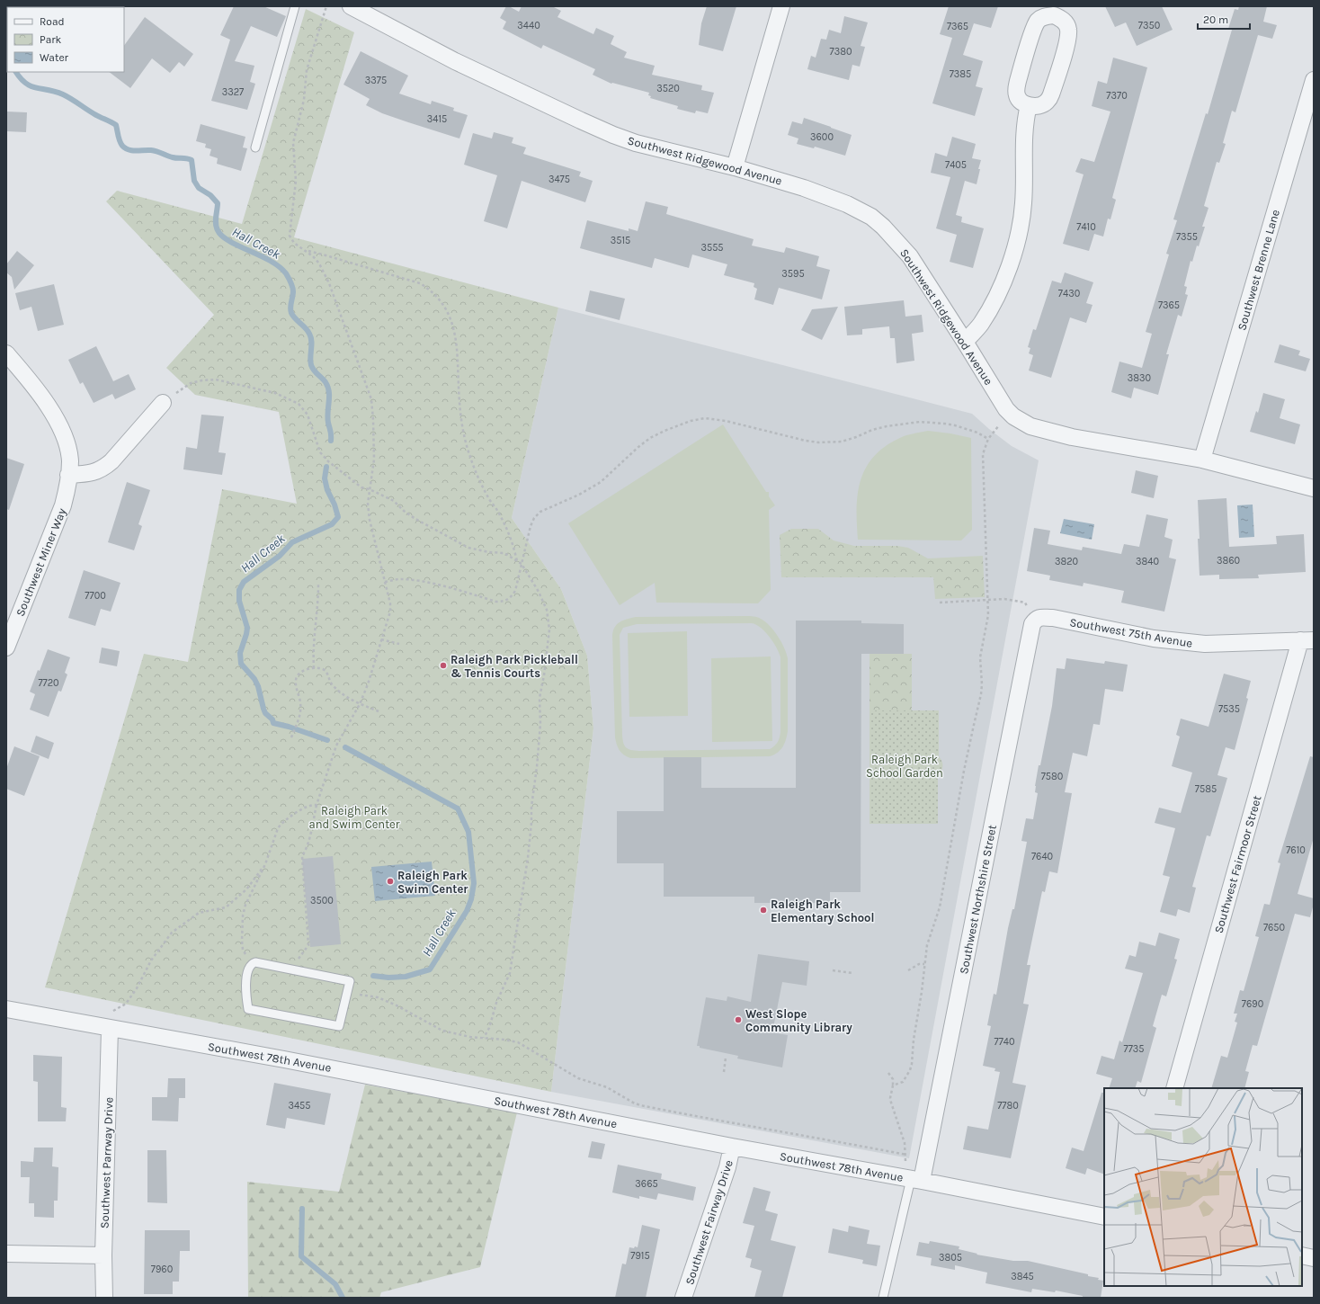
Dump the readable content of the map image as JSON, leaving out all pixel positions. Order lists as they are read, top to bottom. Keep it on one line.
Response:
{"streets":{"street":["Southwest Ridgewood Avenue","Southwest Brenne Lane","Southwest Miner Way","Southwest 75th Avenue","Southwest Fairmoor Street","Southwest Northshire Street","Southwest 78th Avenue","Southwest Parrway Drive","Southwest Fairway Drive"]},"crossings":[["Southwest Ridgewood Avenue","Southwest Brenne Lane"],["Southwest 75th Avenue","Southwest Fairmoor Street"],["Southwest 75th Avenue","Southwest Northshire Street"],["Southwest Northshire Street","Southwest 78th Avenue"],["Southwest 78th Avenue","Southwest Parrway Drive"],["Southwest 78th Avenue","Southwest Fairway Drive"]],"water":["Hall Creek"],"parks":["Raleigh Park School Garden","Raleigh Park and Swim Center"],"places":["Raleigh Park Pickleball & Tennis Courts","Raleigh Park Swim Center","Raleigh Park Elementary School","West Slope Community Library"],"house_numbers":["3440","7350","7365","7380","7385","3375","3520","3327","7370","3415","3600","7405","3475","7410","7355","3515","3555","3595","7430","7365","3830","3860","3820","3840","7700","7720","7535","7580","7585","7610","7640","3500","7650","7690","7740","7735","3455","7780","3665","7915","3805","7960","3845"],"legend":["Road","Park","Water"],"scale_bar":"20 m"}
